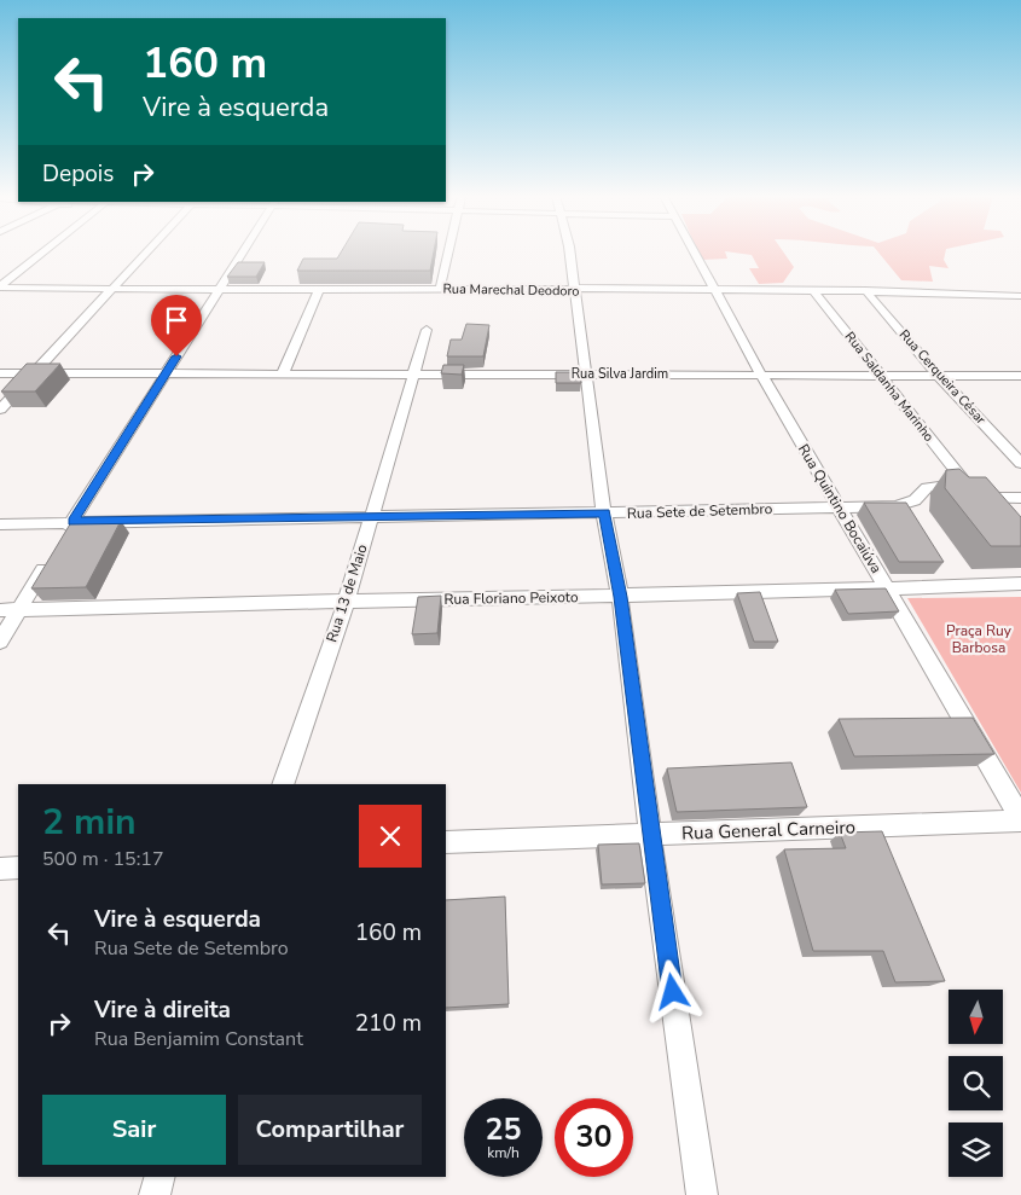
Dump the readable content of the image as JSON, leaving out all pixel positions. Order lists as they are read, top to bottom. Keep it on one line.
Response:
{"streets":{"street":["Rua Marechal Deodoro","Rua Silva Jardim","Rua Cerqueira César","Rua Saldanha Marinho","Rua Quintino Bocaiúva","Rua Sete de Setembro","Rua 13 de Maio","Rua Floriano Peixoto","Rua General Carneiro"]},"crossings":[["Rua Marechal Deodoro","Rua Cerqueira César"],["Rua Marechal Deodoro","Rua Saldanha Marinho"],["Rua Marechal Deodoro","Rua Quintino Bocaiúva"],["Rua Silva Jardim","Rua Cerqueira César"],["Rua Silva Jardim","Rua Saldanha Marinho"],["Rua Silva Jardim","Rua Quintino Bocaiúva"],["Rua Silva Jardim","Rua 13 de Maio"],["Rua Saldanha Marinho","Rua Sete de Setembro"],["Rua Quintino Bocaiúva","Rua Sete de Setembro"],["Rua Quintino Bocaiúva","Rua Floriano Peixoto"],["Rua Quintino Bocaiúva","Rua General Carneiro"],["Rua Sete de Setembro","Rua 13 de Maio"],["Rua 13 de Maio","Rua Floriano Peixoto"]],"parks":["Praça Ruy Barbosa"],"north":"bottom","page":{"turn":["160 m","Vire à esquerda"],"then":"Depois","heading":["2 min","500 m · 15:17"],"list":[{"name":"Vire à esquerda","note":"Rua Sete de Setembro","value":"160 m"},{"name":"Vire à direita","note":"Rua Benjamim Constant","value":"210 m"}],"buttons":["Sair","Compartilhar"],"speed":"25 km/h","limit":"30"}}
